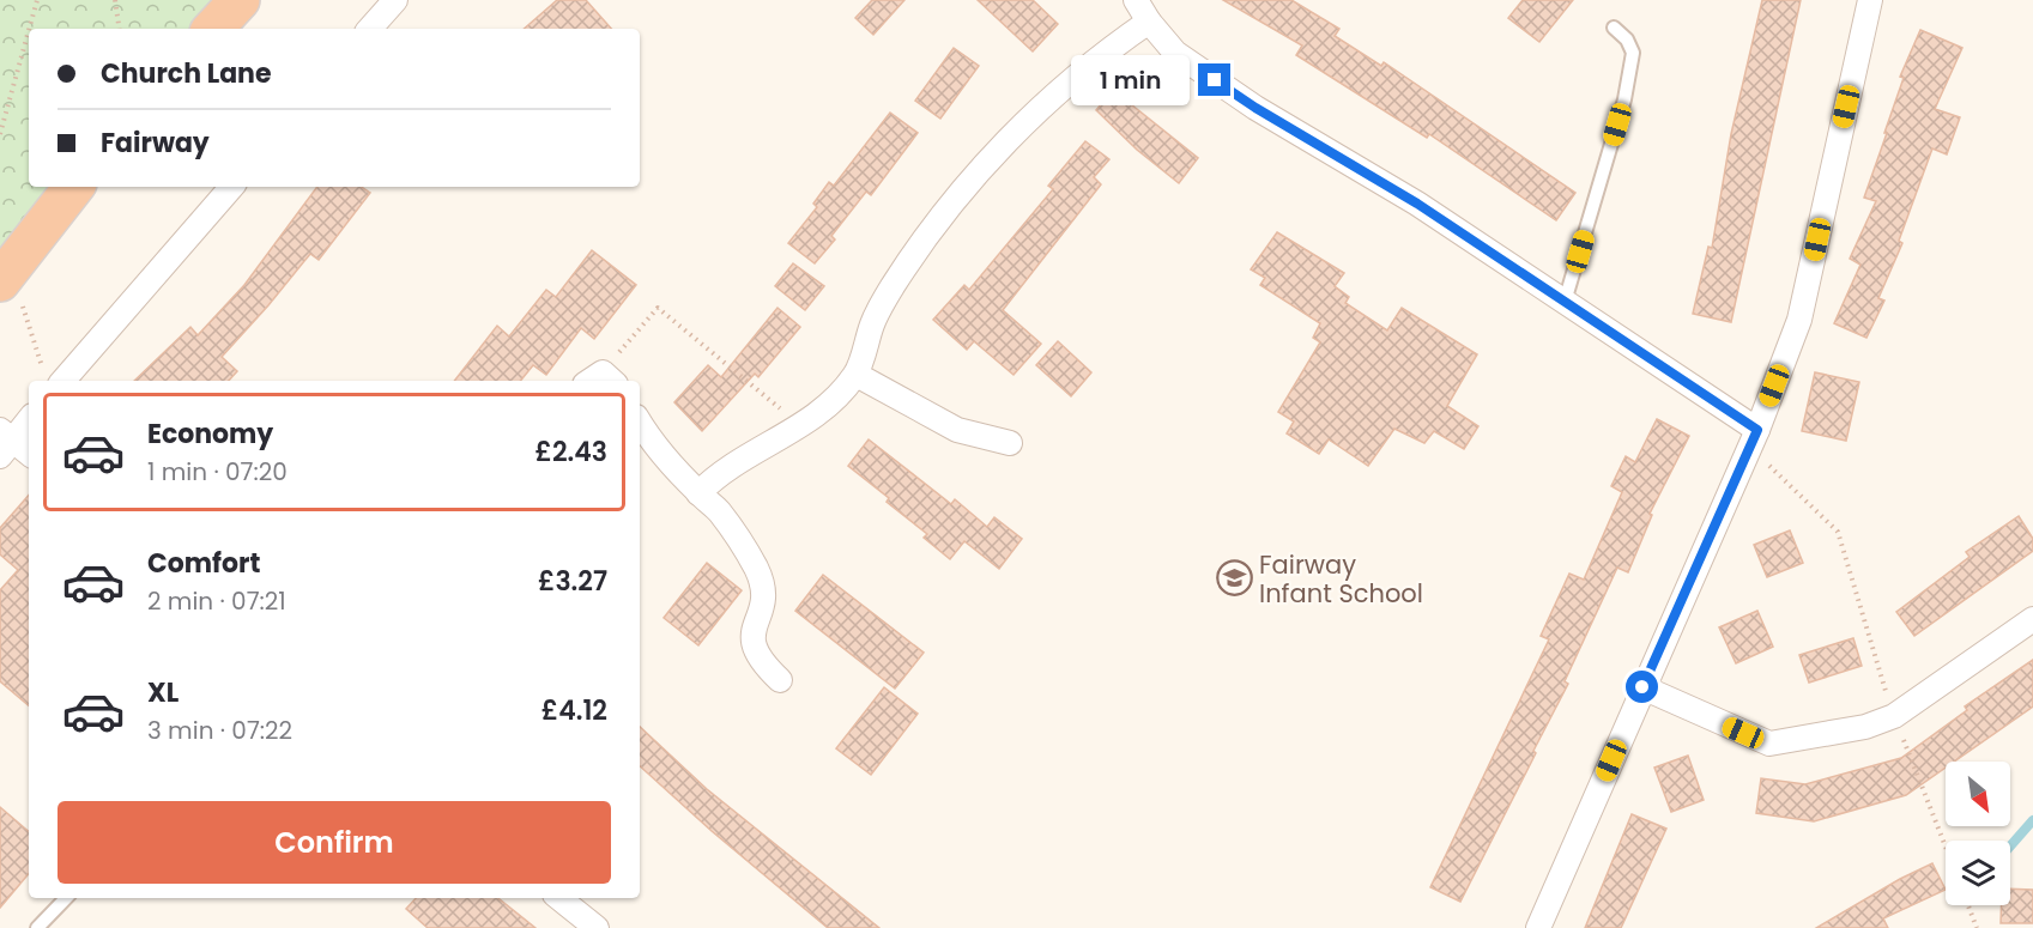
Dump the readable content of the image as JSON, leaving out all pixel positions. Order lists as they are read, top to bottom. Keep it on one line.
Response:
{"places":{"school or university":["Fairway Infant School"]},"north":"bottom right","page":{"banner":["Church Lane","Fairway"],"bubble":"1 min","list":[{"name":"Economy","note":"1 min · 07:20","value":"£2.43"},{"name":"Comfort","note":"2 min · 07:21","value":"£3.27"},{"name":"XL","note":"3 min · 07:22","value":"£4.12"}],"buttons":"Confirm"}}
